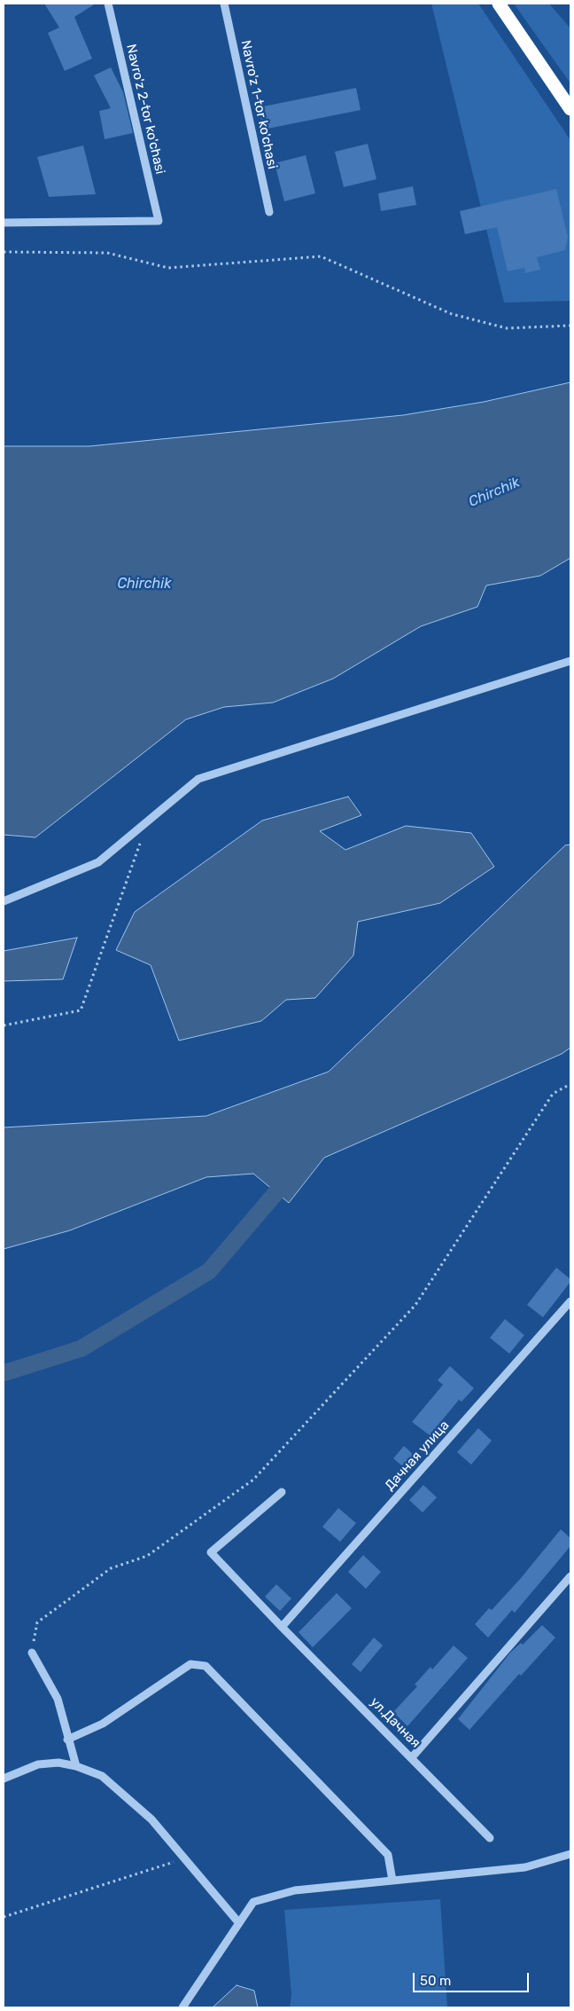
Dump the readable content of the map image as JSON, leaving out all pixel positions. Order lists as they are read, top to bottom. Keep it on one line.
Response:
{"streets":{"street":["Navro'z 1-tor ko'chasi","Navro'z 2-tor ko'chasi","Дачная улица","ул.Дачная"]},"crossings":[["Дачная улица","ул.Дачная"]],"water":["Chirchik"],"scale_bar":"50 m"}
